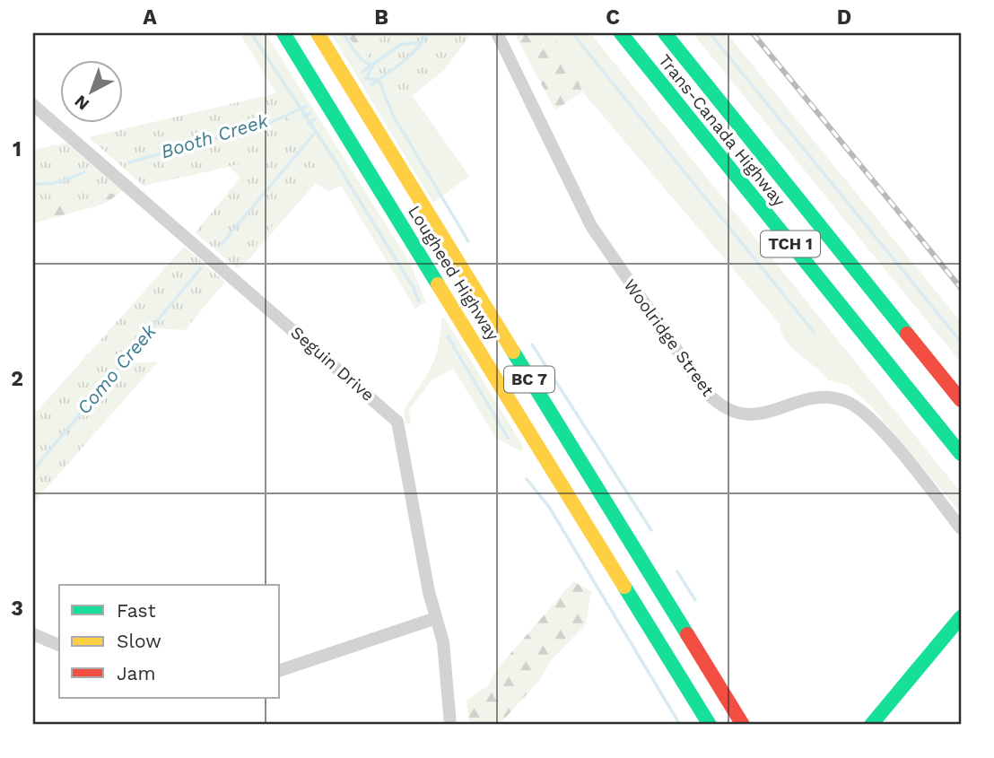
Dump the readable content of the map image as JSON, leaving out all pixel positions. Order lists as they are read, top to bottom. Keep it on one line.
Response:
{"streets":{"main road":["Trans-Canada Highway","TCH 1","Lougheed Highway","BC 7"],"street":["Woolridge Street","Seguin Drive"]},"water":["Booth Creek","Como Creek"],"legend":["Fast","Slow","Jam"],"north":"bottom left","grid":{"columns":["A","B","C","D"],"rows":["1","2","3"]}}
